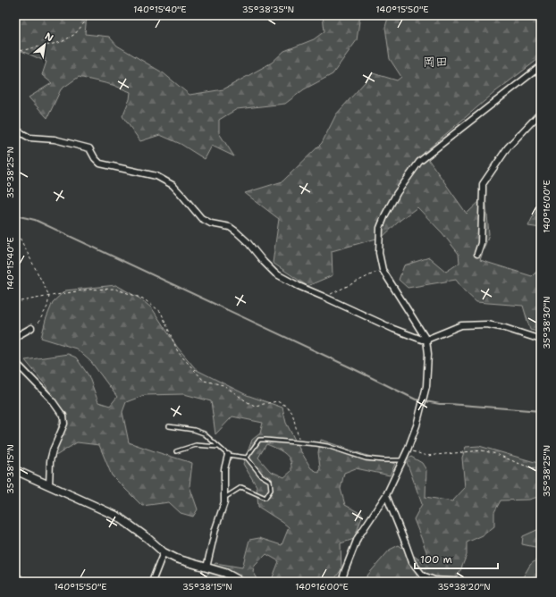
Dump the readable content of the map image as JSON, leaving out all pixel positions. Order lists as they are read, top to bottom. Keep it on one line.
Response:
{"districts":["岡田"],"scale_bar":"100 m","north":"top right","coordinates":["140°15'40\"E","35°38'35\"N","140°15'50\"E","35°38'25\"N","140°16'00\"E","35°38'30\"N","35°38'15\"N","35°38'20\"N"]}
